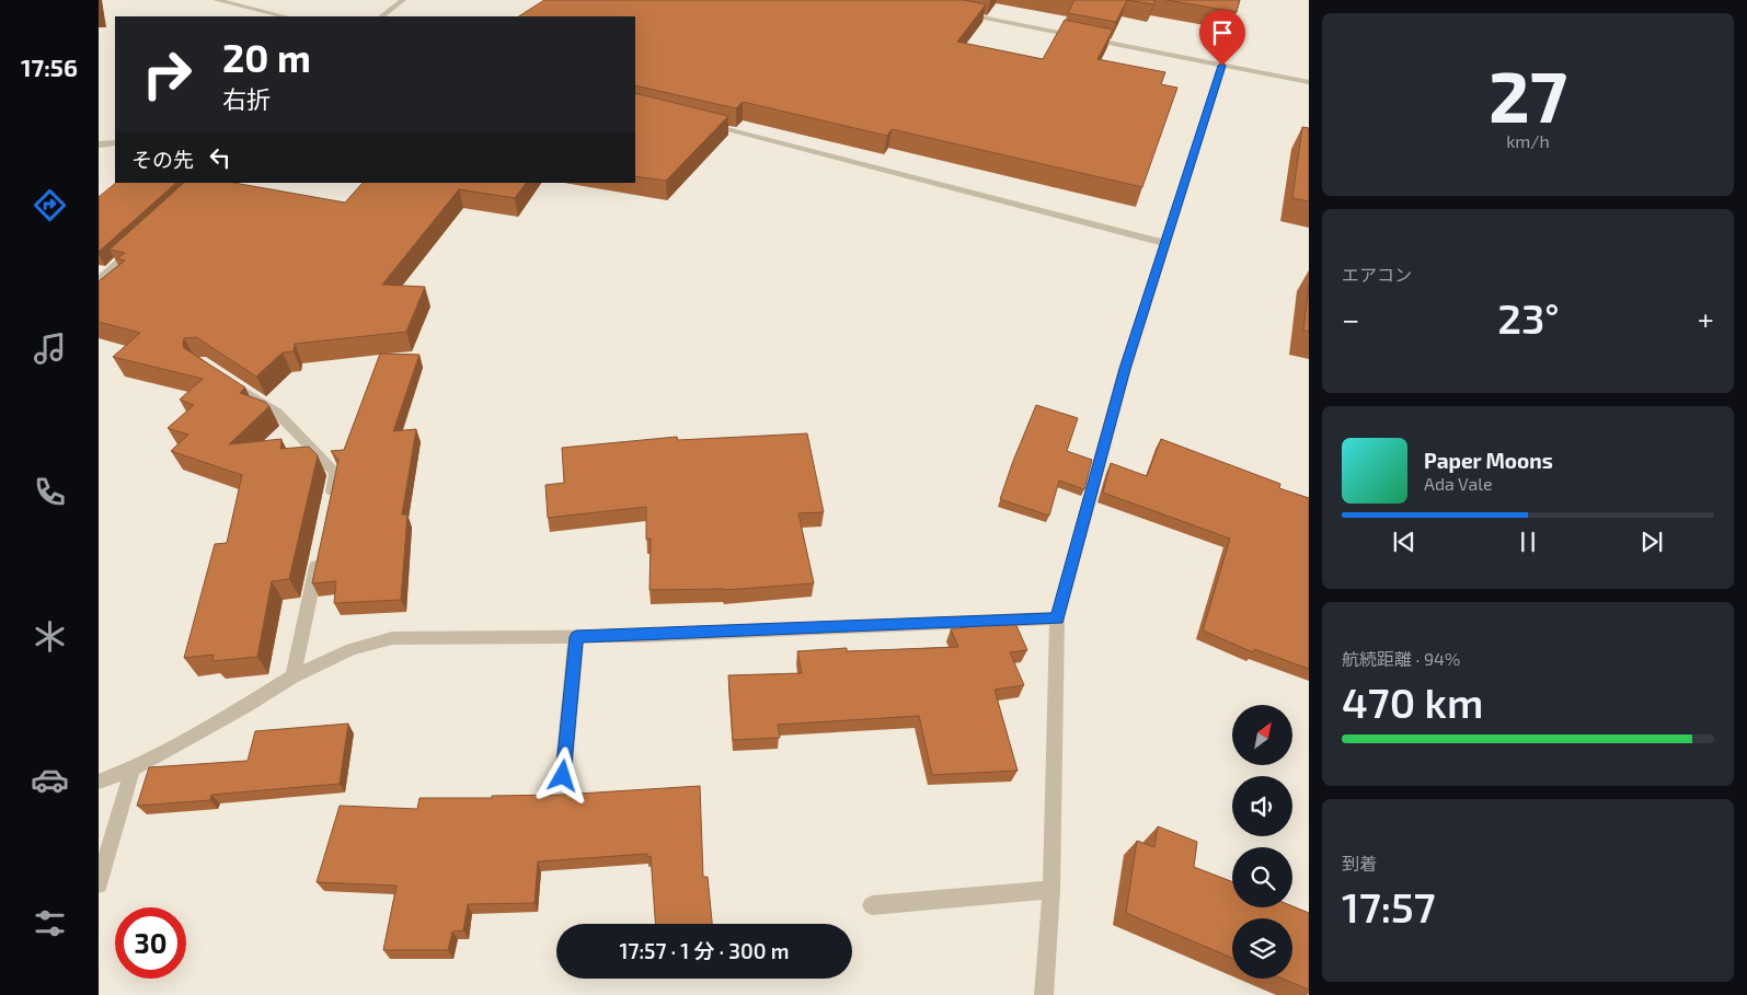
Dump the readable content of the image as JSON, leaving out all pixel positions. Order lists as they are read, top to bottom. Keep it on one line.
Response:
{"north":"top right","page":{"tabs":"17:56","tile":[["27","km/h"],"エアコン",["航続距離 · 94%","470 km"],["到着","17:57"]],"turn":["20 m","右折"],"then":"その先","heat":["−","23°","+"],"song":["Paper Moons","Ada Vale"],"limit":"30","trip":"17:57 · 1 分 · 300 m"}}
